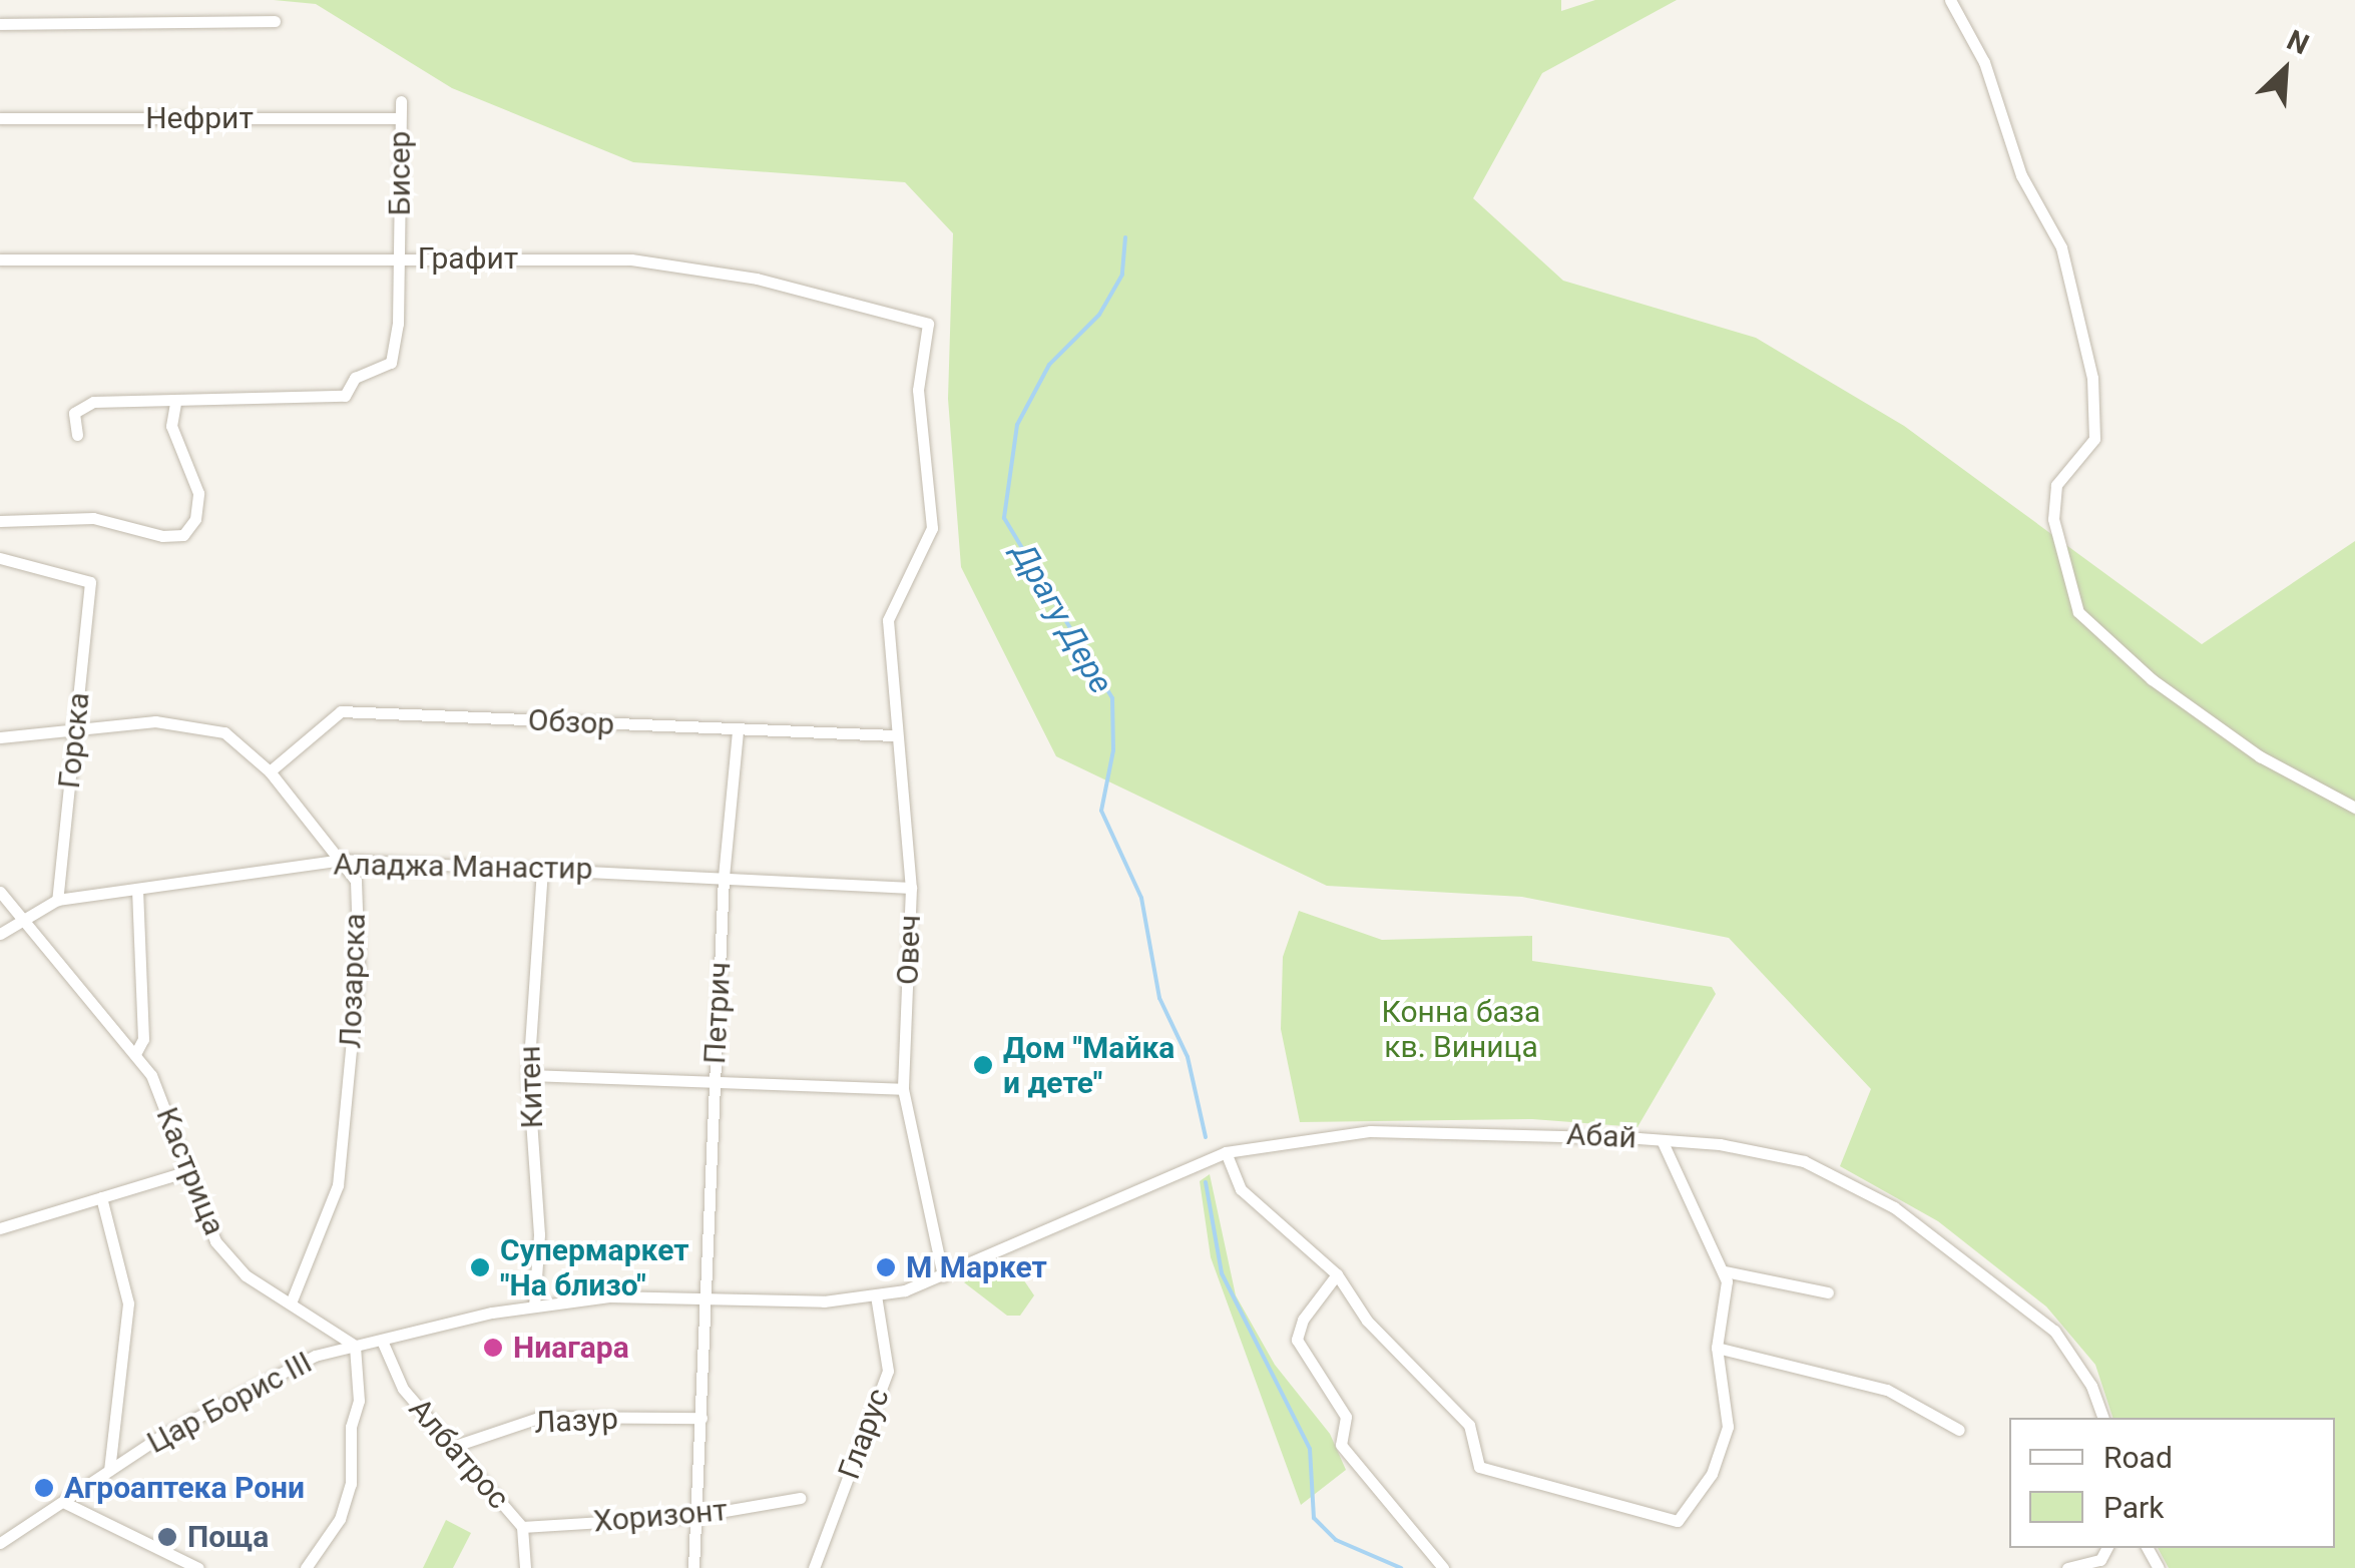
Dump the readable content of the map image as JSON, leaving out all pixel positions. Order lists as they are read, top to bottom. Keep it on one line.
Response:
{"streets":{"street":["Нефрит","Бисер","Графит","Обзор","Горска","Аладжа Манастир","Овеч","Лозарска","Петрич","Китен","Абай","Кастрица","Цар Борис III","Лазур","Гларус","Албатрос","Хоризонт"]},"crossings":[["Нефрит","Бисер"],["Бисер","Графит"],["Графит","Овеч"],["Обзор","Овеч"],["Обзор","Лозарска"],["Обзор","Петрич"],["Горска","Аладжа Манастир"],["Горска","Лозарска"],["Аладжа Манастир","Овеч"],["Аладжа Манастир","Лозарска"],["Аладжа Манастир","Петрич"],["Аладжа Манастир","Китен"],["Аладжа Манастир","Кастрица"],["Овеч","Цар Борис III"],["Лозарска","Кастрица"],["Петрич","Цар Борис III"],["Петрич","Лазур"],["Петрич","Хоризонт"],["Китен","Цар Борис III"],["Абай","Цар Борис III"],["Кастрица","Цар Борис III"],["Цар Борис III","Гларус"],["Цар Борис III","Албатрос"],["Лазур","Албатрос"],["Албатрос","Хоризонт"]],"water":["Драгу Дере"],"parks":["Конна база кв. Виница"],"places":["Дом \"Майка и дете\"","Супермаркет \"На близо\"","М Маркет","Ниагара","Агроаптека Рони","Поща"],"legend":["Road","Park"],"north":"top right"}
